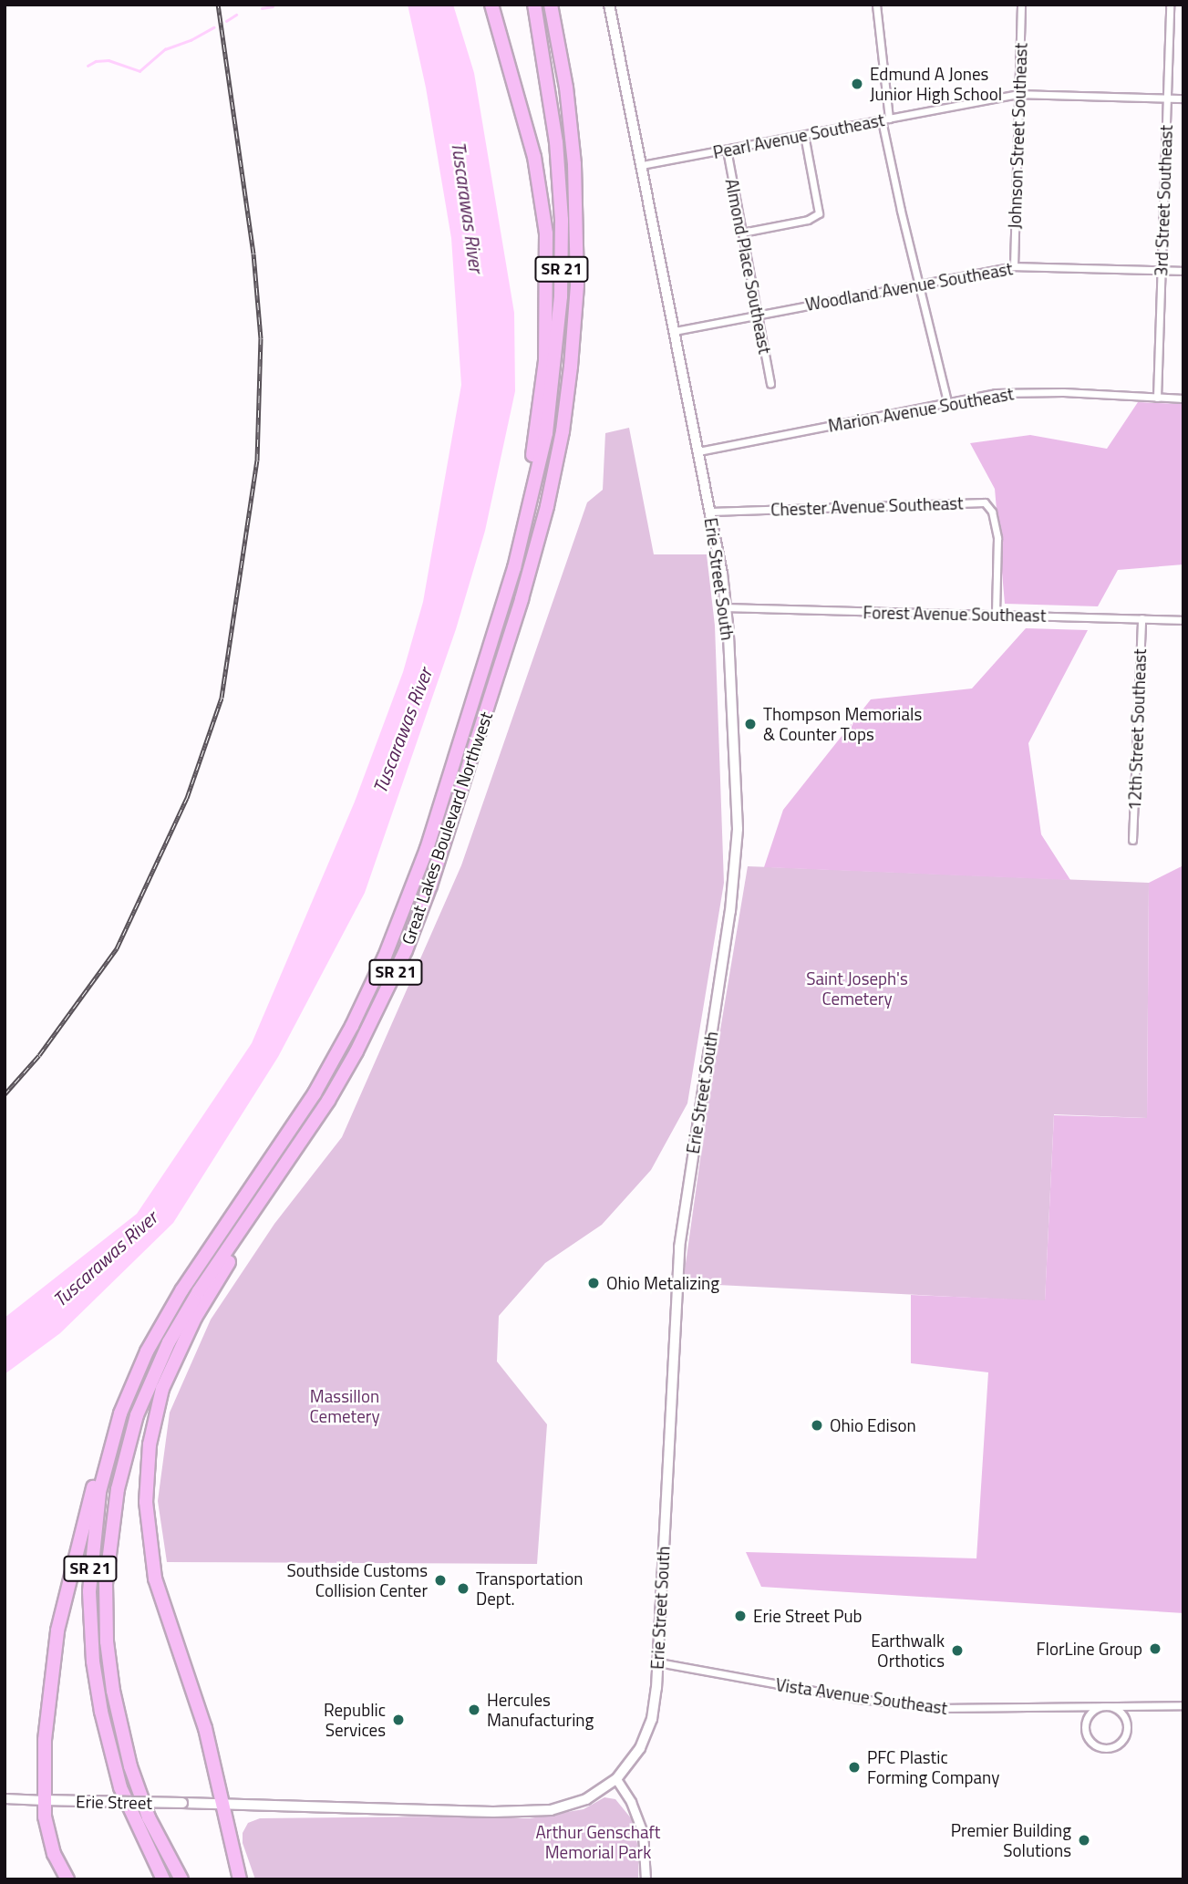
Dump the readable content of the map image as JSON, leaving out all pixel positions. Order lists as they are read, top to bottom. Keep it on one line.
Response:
{"streets":{"highway":["SR 21","Great Lakes Boulevard Northwest"],"main road":["Erie Street South","Erie Street"],"street":["Pearl Avenue Southeast","Johnson Street Southeast","3rd Street Southeast","Almond Place Southeast","Woodland Avenue Southeast","Marion Avenue Southeast","Chester Avenue Southeast","Forest Avenue Southeast","12th Street Southeast","Vista Avenue Southeast"]},"crossings":[["Pearl Avenue Southeast","Johnson Street Southeast"],["Pearl Avenue Southeast","3rd Street Southeast"],["Pearl Avenue Southeast","Almond Place Southeast"],["Pearl Avenue Southeast","Erie Street South"],["Johnson Street Southeast","Woodland Avenue Southeast"],["3rd Street Southeast","Woodland Avenue Southeast"],["3rd Street Southeast","Marion Avenue Southeast"],["Almond Place Southeast","Woodland Avenue Southeast"],["Woodland Avenue Southeast","Erie Street South"],["Marion Avenue Southeast","Erie Street South"],["Chester Avenue Southeast","Erie Street South"],["Chester Avenue Southeast","Forest Avenue Southeast"],["Erie Street South","Forest Avenue Southeast"],["Erie Street South","Vista Avenue Southeast"],["Erie Street South","Erie Street"],["Forest Avenue Southeast","12th Street Southeast"]],"water":["Tuscarawas River"],"parks":["Saint Joseph's Cemetery","Massillon Cemetery","Arthur Genschaft Memorial Park"],"places":["Edmund A Jones Junior High School","Thompson Memorials & Counter Tops","Ohio Metalizing","Ohio Edison","Southside Customs Collision Center","Transportation Dept.","Erie Street Pub","FlorLine Group","Earthwalk Orthotics","Hercules Manufacturing","Republic Services","PFC Plastic Forming Company","Premier Building Solutions"]}
